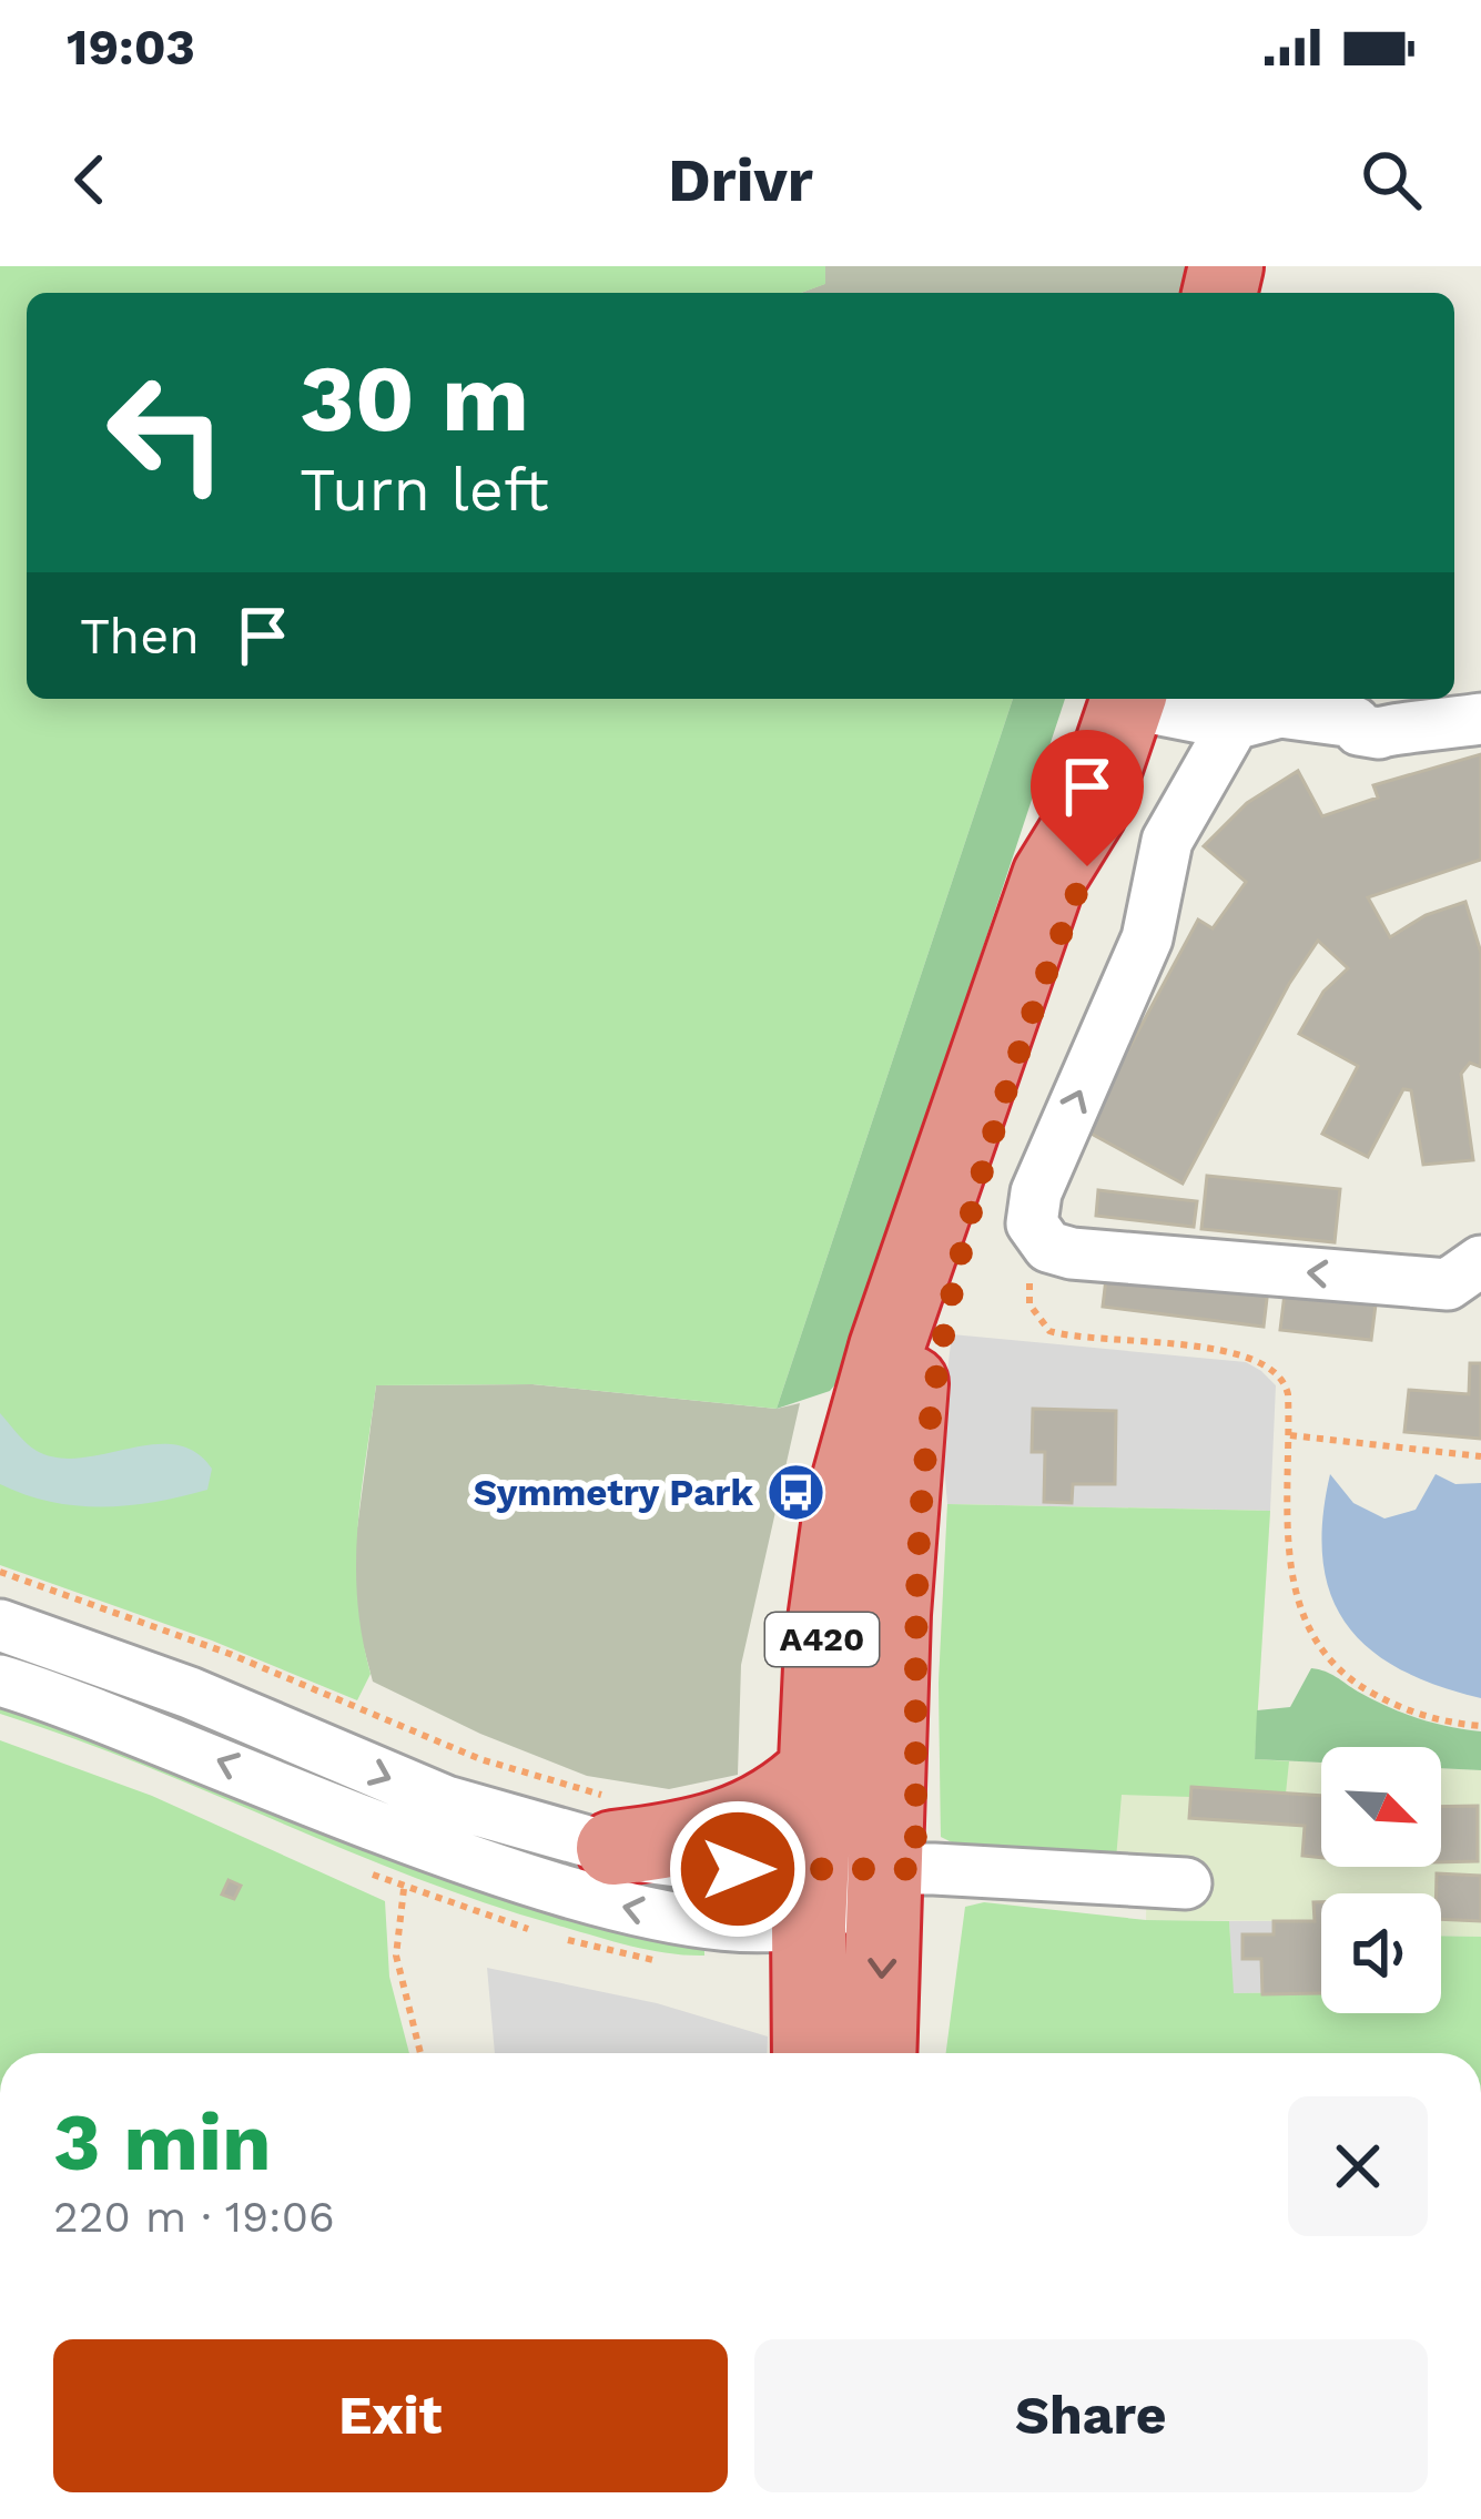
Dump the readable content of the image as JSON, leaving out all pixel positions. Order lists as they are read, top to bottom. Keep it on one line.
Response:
{"streets":{"highway":["A420"]},"places":{"bus stop":["Symmetry Park"]},"north":"bottom right","page":{"status":"19:03","header":"Drivr","turn":["30 m","Turn left"],"then":"Then","heading":["3 min","220 m · 19:06"],"buttons":["Exit","Share"]}}
